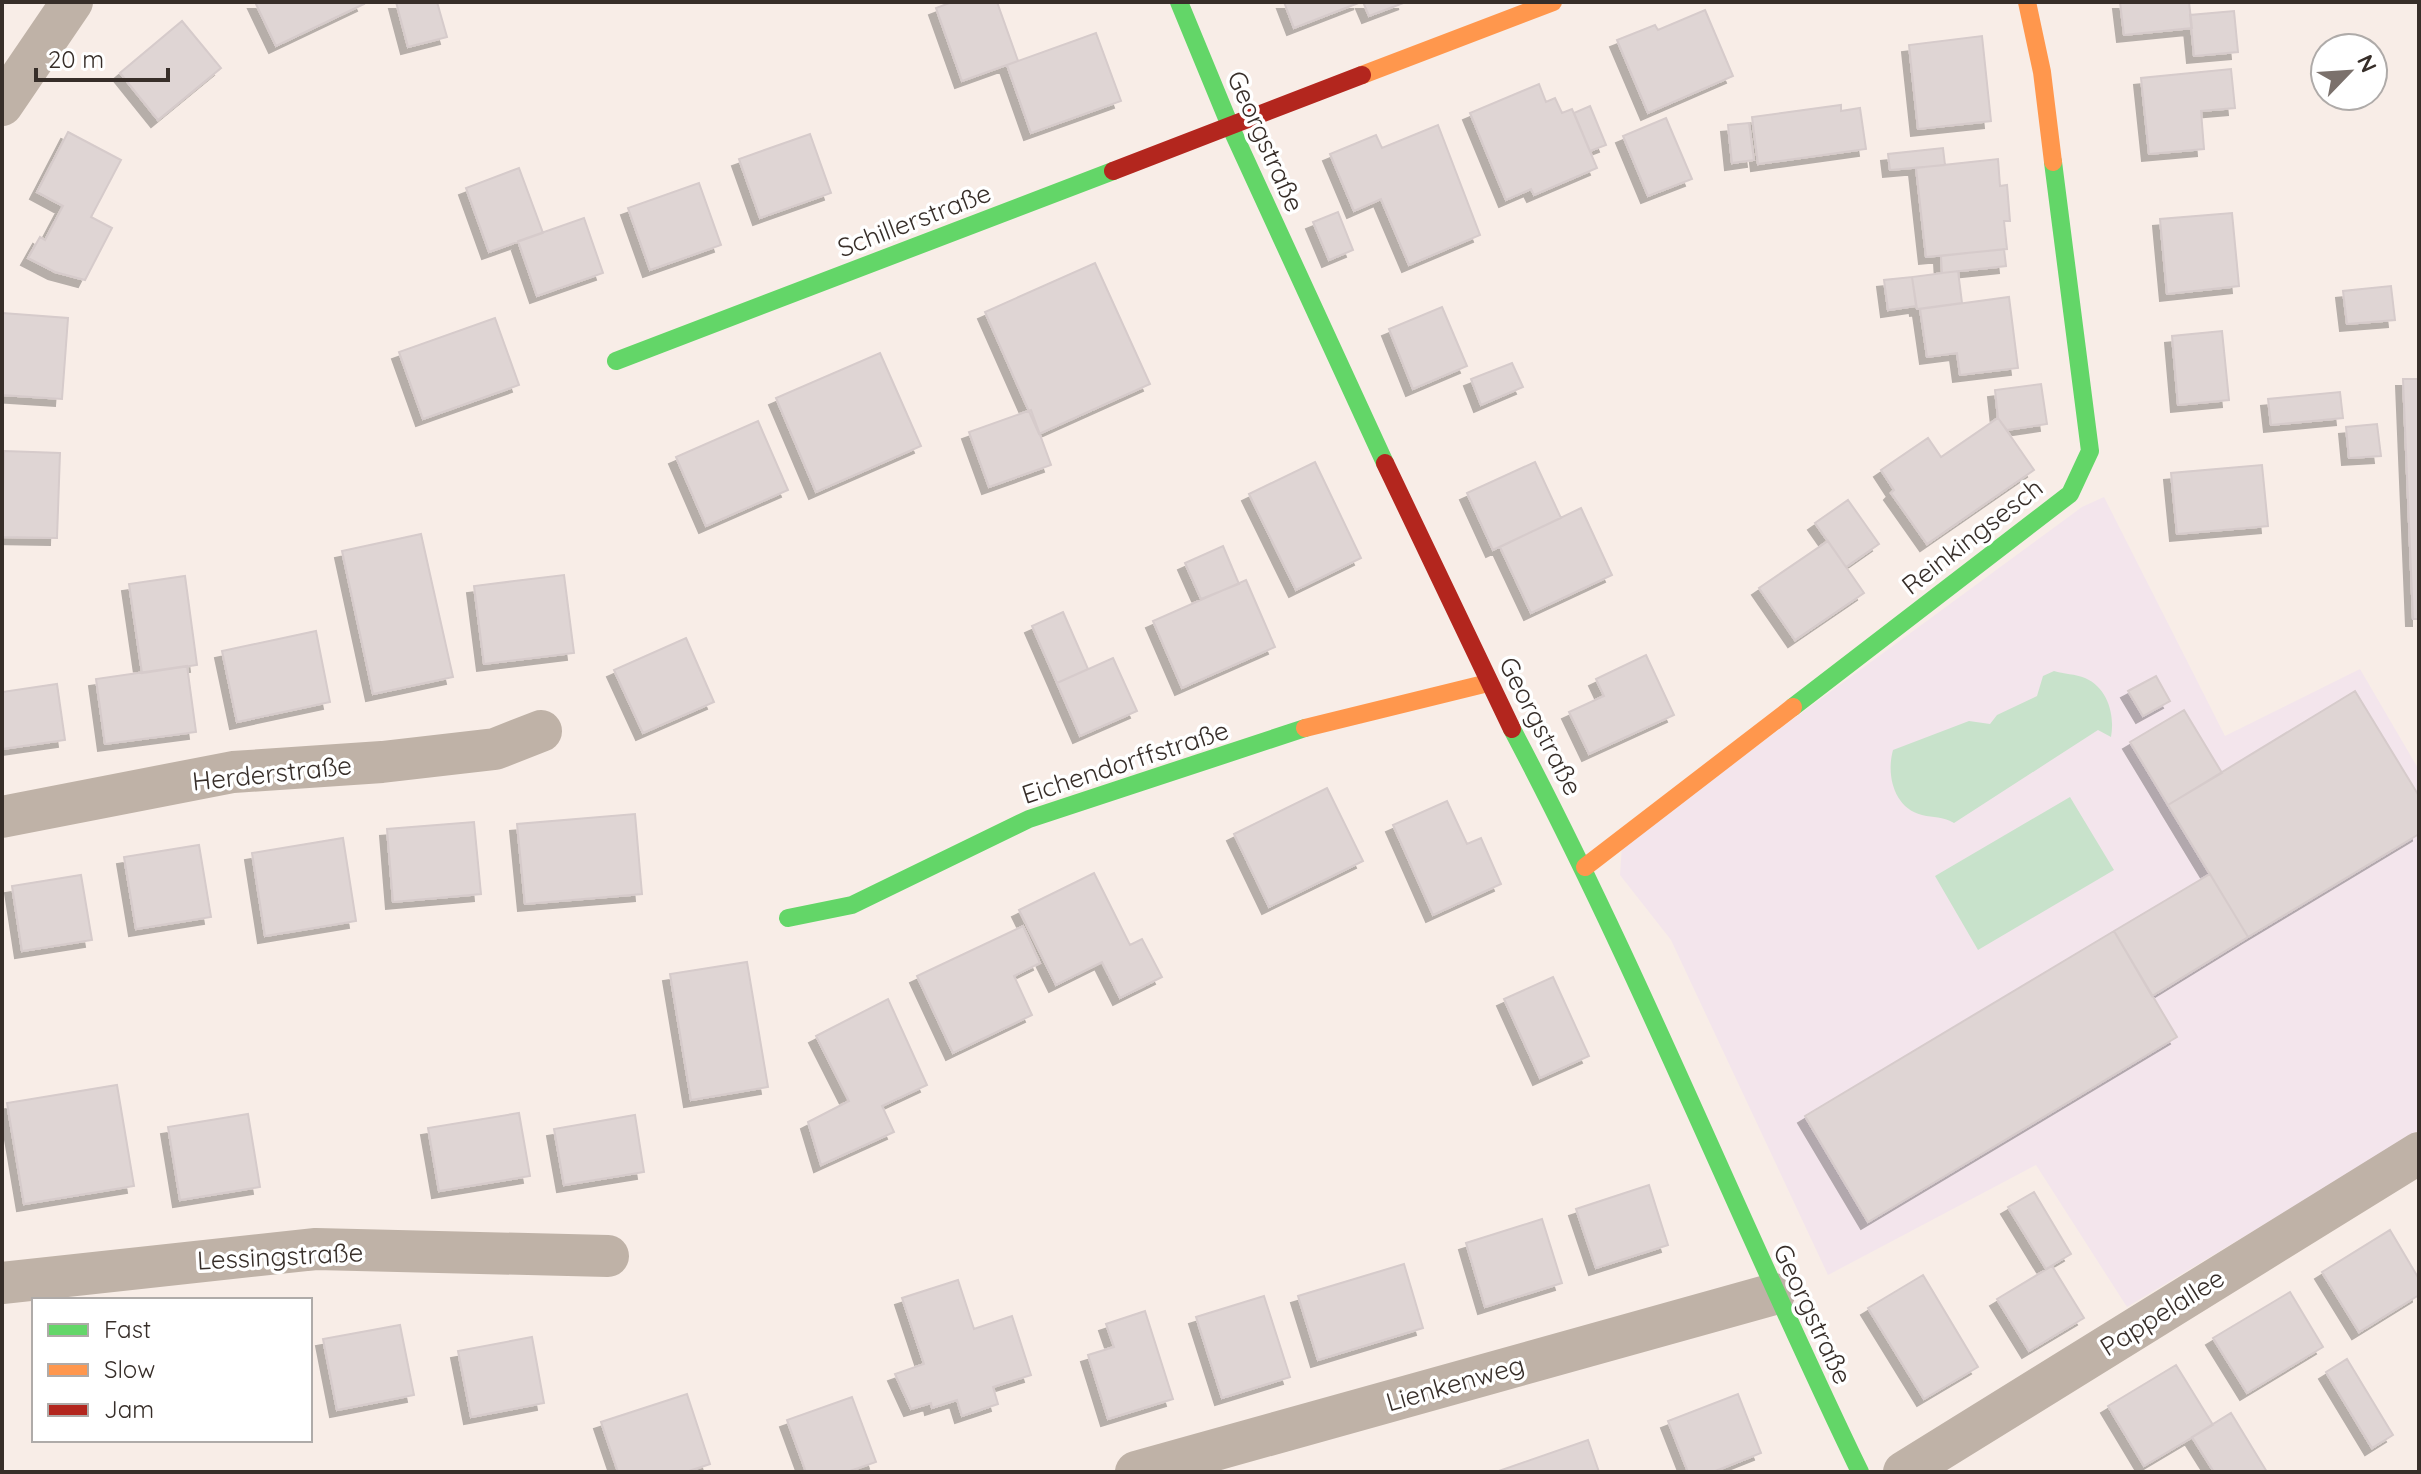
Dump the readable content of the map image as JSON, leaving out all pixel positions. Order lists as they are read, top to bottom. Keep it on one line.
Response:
{"streets":{"street":["Georgstraße","Schillerstraße","Reinkingsesch","Eichendorffstraße","Herderstraße","Lessingstraße","Pappelallee","Lienkenweg"]},"crossings":[["Georgstraße","Schillerstraße"],["Georgstraße","Reinkingsesch"],["Georgstraße","Eichendorffstraße"],["Georgstraße","Lienkenweg"]],"legend":["Fast","Slow","Jam"],"scale_bar":"20 m","north":"top right"}
